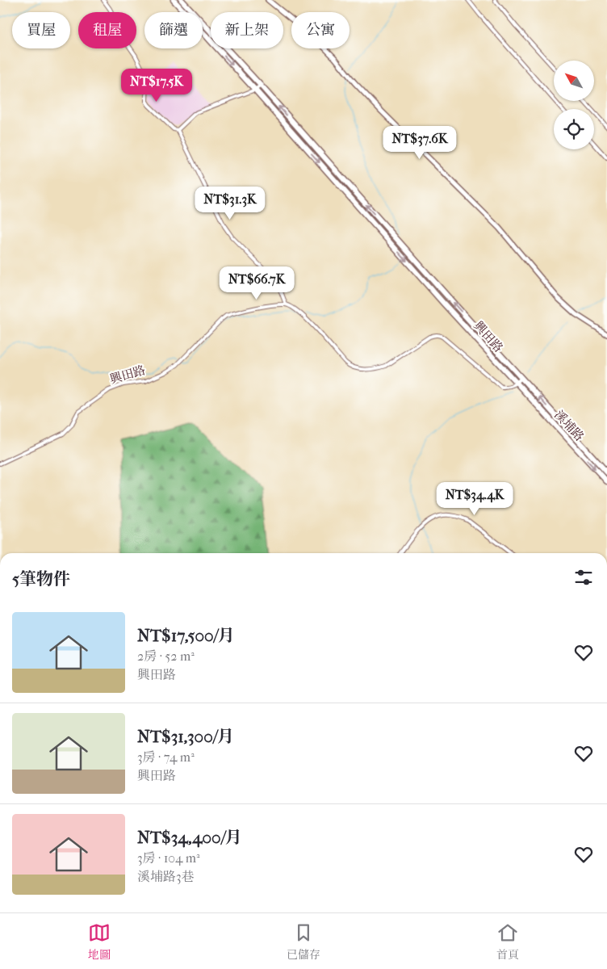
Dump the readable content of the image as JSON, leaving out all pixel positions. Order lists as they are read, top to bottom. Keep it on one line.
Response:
{"streets":{"main road":["興田路","溪埔路"]},"crossings":[["興田路","溪埔路"]],"north":"top left","page":{"chip":["買屋","租屋","篩選","新上架","公寓"],"price":["NT$17.5K","NT$37.6K","NT$31.3K","NT$66.7K","NT$34.4K"],"heading":"5筆物件","list":[{"name":"NT$17,500/月","note":"2房 · 52 m² · 興田路"},{"name":"NT$31,300/月","note":"3房 · 74 m² · 興田路"},{"name":"NT$34,400/月","note":"3房 · 104 m² · 溪埔路3巷"}],"tabs":["地圖","已儲存","首頁"]}}
